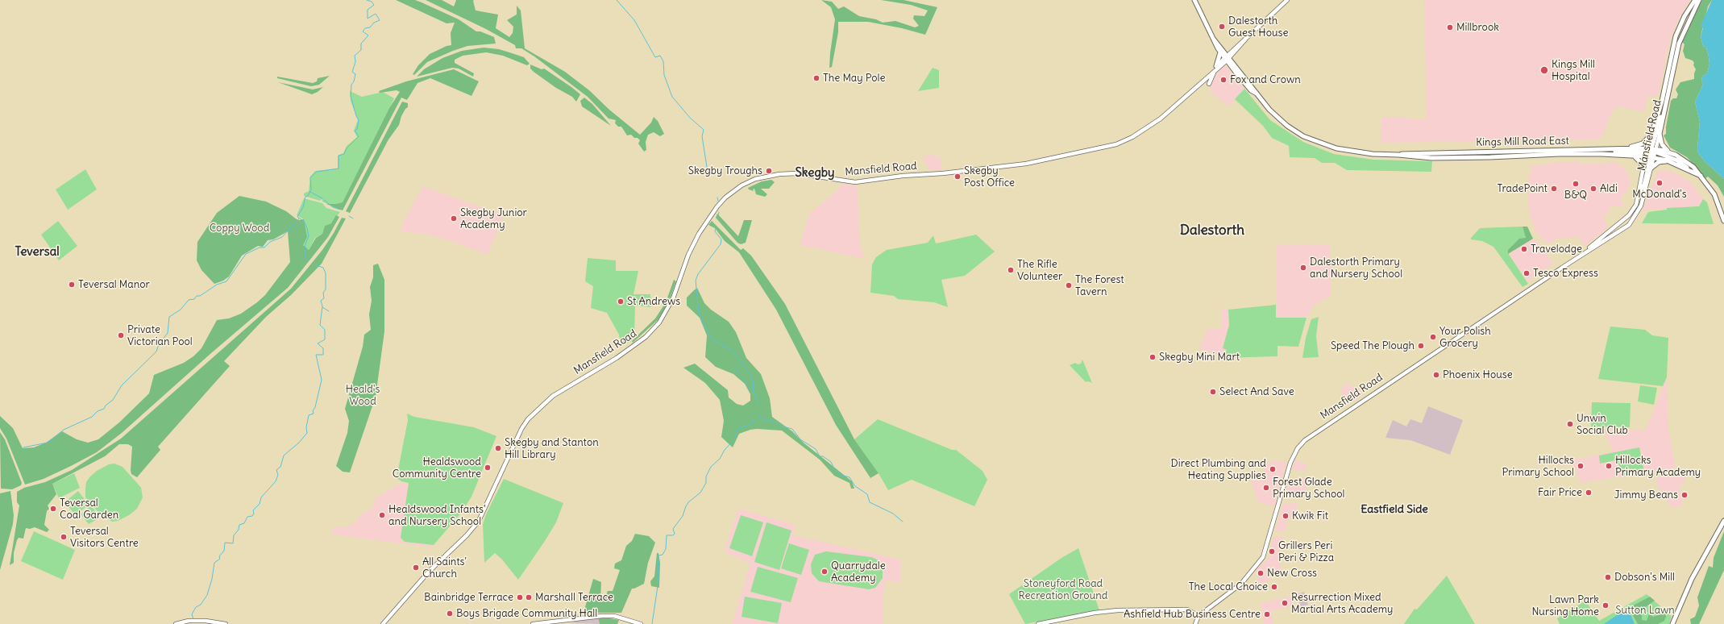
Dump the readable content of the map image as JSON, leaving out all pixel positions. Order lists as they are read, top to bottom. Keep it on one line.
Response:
{"streets":{"highway":["Mansfield Road","Kings Mill Road East"]},"crossings":[["Mansfield Road","Kings Mill Road East"]],"districts":["Skegby","Dalestorth","Teversal","Eastfield Side"],"parks":["Coppy Wood","Heald's Wood","Stoneyford Road Recreation Ground","Sutton Lawn"],"places":["Dalestorth Guest House","Millbrook","Kings Mill Hospital","The May Pole","Fox and Crown","Skegby Troughs","Skegby Post Office","McDonald's","B&Q","TradePoint","Aldi","Skegby Junior Academy","Travelodge","Dalestorth Primary and Nursery School","The Rifle Volunteer","Tesco Express","Teversal Manor","The Forest Tavern","St Andrews","Private Victorian Pool","Your Polish Grocery","Speed The Plough","Skegby Mini Mart","Phoenix House","Select And Save","Unwin Social Club","Skegby and Stanton Hill Library","Hillocks Primary School","Hillocks Primary Academy","Healdswood Community Centre","Direct Plumbing and Heating Supplies","Forest Glade Primary School","Fair Price","Jimmy Beans","Teversal Coal Garden","Healdswood Infants' and Nursery School","Kwik Fit","Teversal Visitors Centre","Grillers Peri Peri & Pizza","All Saints' Church","Quarrydale Academy","New Cross","Dobson's Mill","The Local Choice","Bainbridge Terrace","Marshall Terrace","Resurrection Mixed Martial Arts Academy","Lawn Park Nursing Home","Boys Brigade Community Hall","Ashfield Hub Business Centre"]}
